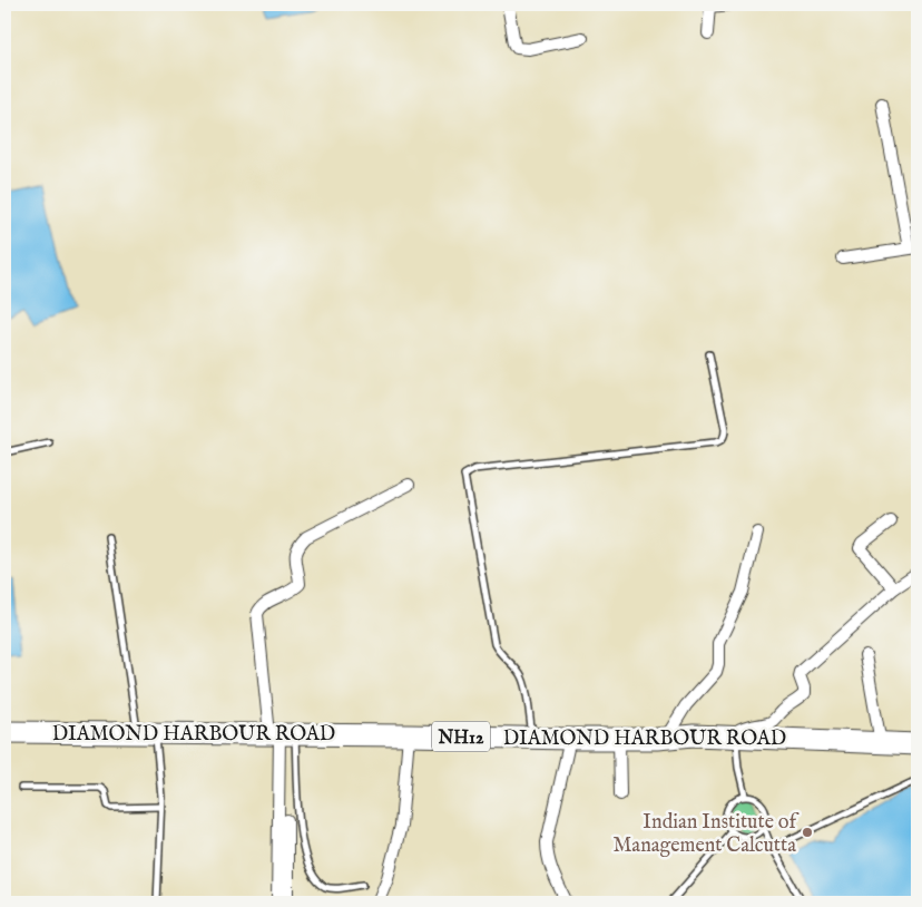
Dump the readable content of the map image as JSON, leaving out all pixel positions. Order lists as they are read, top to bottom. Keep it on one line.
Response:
{"streets":{"highway":["DIAMOND HARBOUR ROAD","NH12"]},"places":["Indian Institute of Management Calcutta"]}
